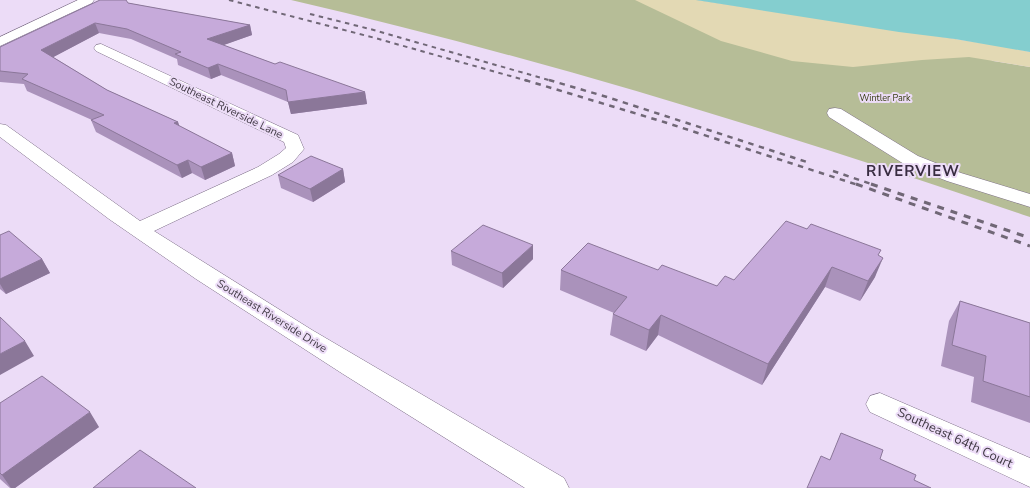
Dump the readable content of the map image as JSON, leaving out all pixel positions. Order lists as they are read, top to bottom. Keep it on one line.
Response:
{"streets":{"street":["Southeast Riverside Lane","Southeast Riverside Drive","Southeast 64th Court"]},"crossings":[["Southeast Riverside Lane","Southeast Riverside Drive"]],"districts":["RIVERVIEW"],"parks":["Wintler Park"]}
